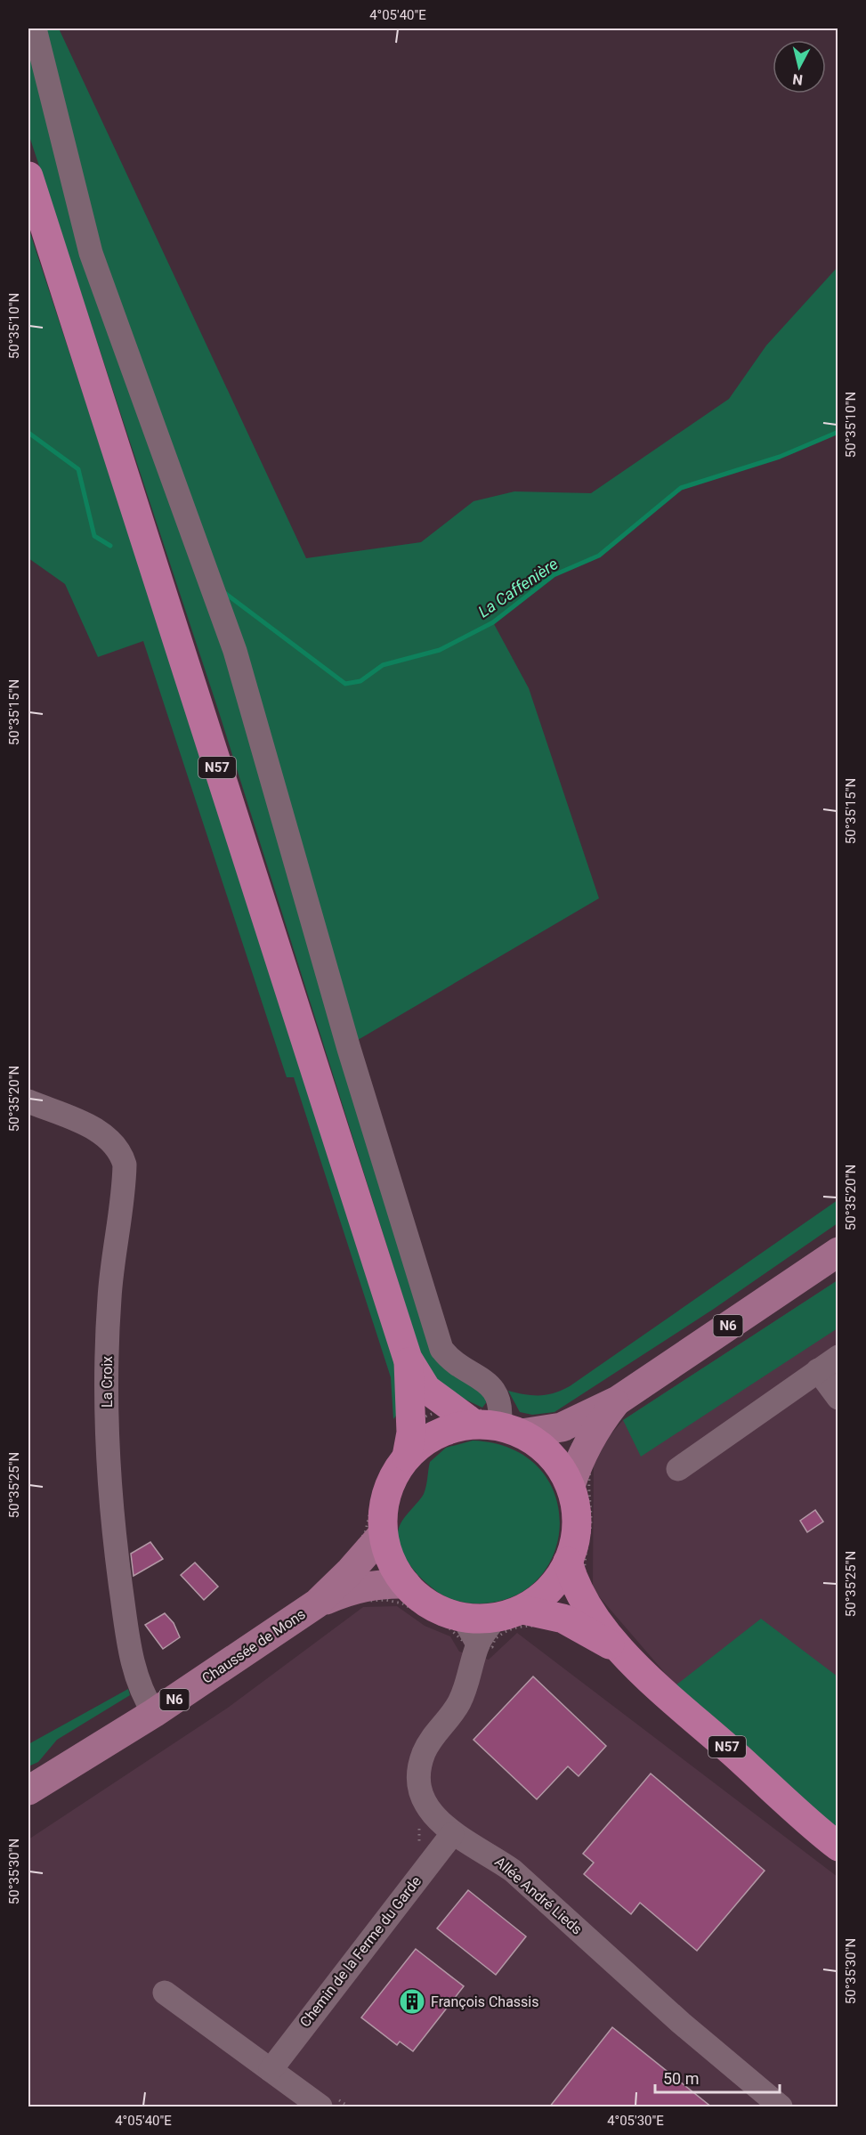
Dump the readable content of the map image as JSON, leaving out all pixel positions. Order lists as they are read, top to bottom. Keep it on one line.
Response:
{"streets":{"highway":["N57"],"main road":["N6","Chaussée de Mons"],"street":["La Croix","Allée André Lieds","Chemin de la Ferme du Garde"]},"crossings":[["N57","N6"],["La Croix","Chaussée de Mons"],["Allée André Lieds","Chemin de la Ferme du Garde"]],"water":["La Caffenière"],"places":{"building":["François Chassis"]},"scale_bar":"50 m","north":"bottom","coordinates":["4°05'40\"E","50°35'10\"N","50°35'15\"N","50°35'20\"N","50°35'25\"N","50°35'30\"N","4°05'30\"E"]}
